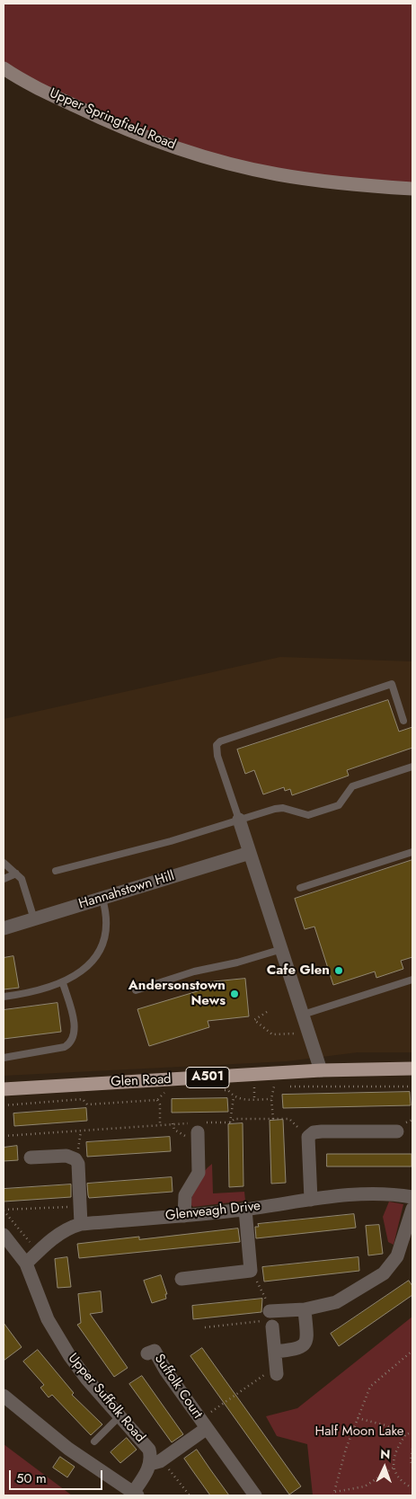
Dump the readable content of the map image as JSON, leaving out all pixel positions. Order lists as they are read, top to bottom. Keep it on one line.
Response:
{"streets":{"main road":["Upper Springfield Road","A501","Glen Road"],"street":["Hannahstown Hill","Glenveagh Drive","Suffolk Court","Upper Suffolk Road"]},"crossings":[["Glenveagh Drive","Upper Suffolk Road"],["Suffolk Court","Upper Suffolk Road"]],"parks":["Half Moon Lake"],"places":["Cafe Glen","Andersonstown News"],"scale_bar":"50 m","north":"top"}
